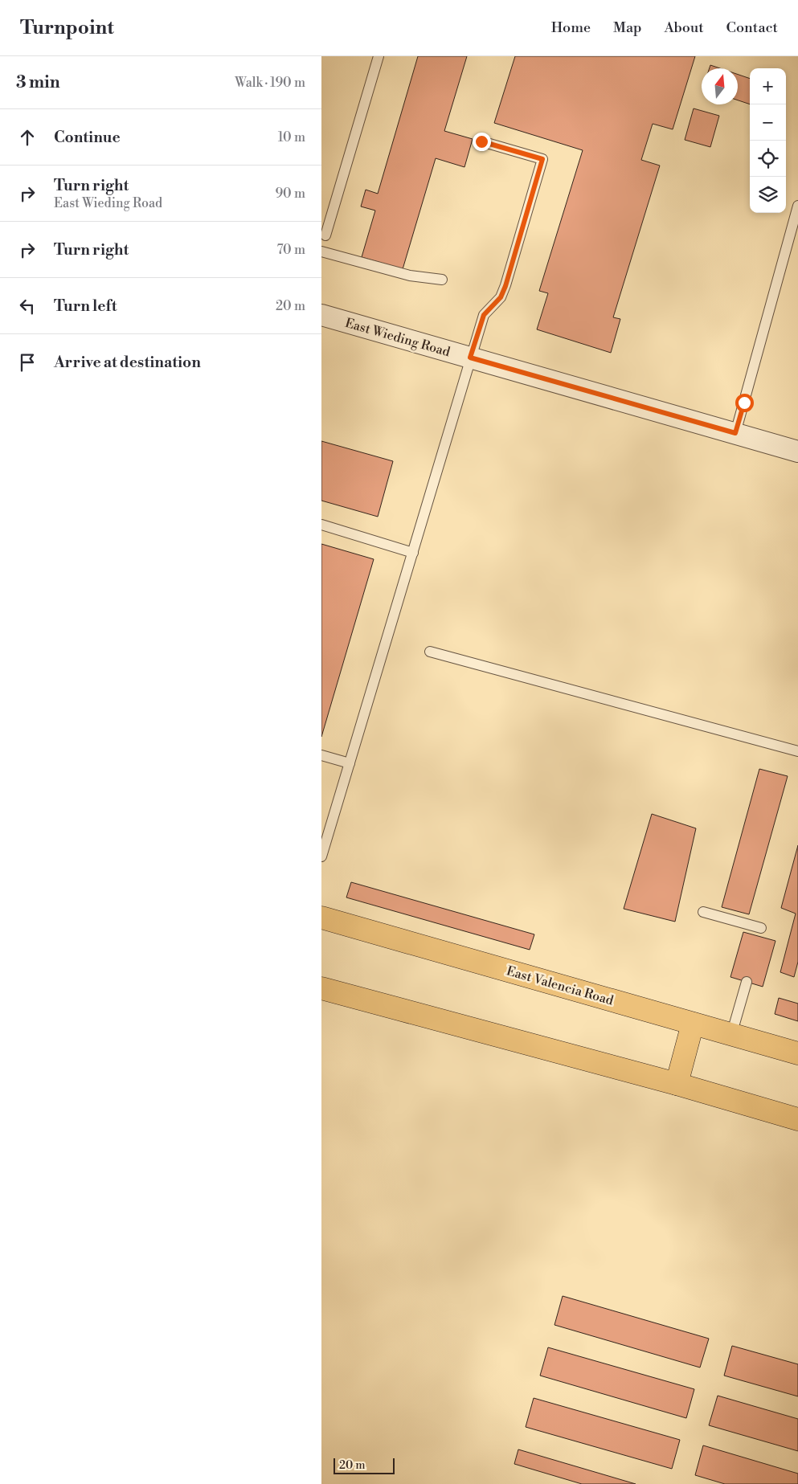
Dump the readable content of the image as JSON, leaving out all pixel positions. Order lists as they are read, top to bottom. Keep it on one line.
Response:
{"streets":{"main road":["East Valencia Road"],"street":["East Wieding Road"]},"scale_bar":"20 m","north":"top","page":{"header":"Turnpoint","nav":["Home","Map","About","Contact"],"heading":["3 min","Walk · 190 m"],"map_buttons":["+","−"],"list":[["Continue","10 m"],["Turn right","East Wieding Road","90 m"],["Turn right","70 m"],["Turn left","20 m"],"Arrive at destination"],"scale":"20 m"}}
